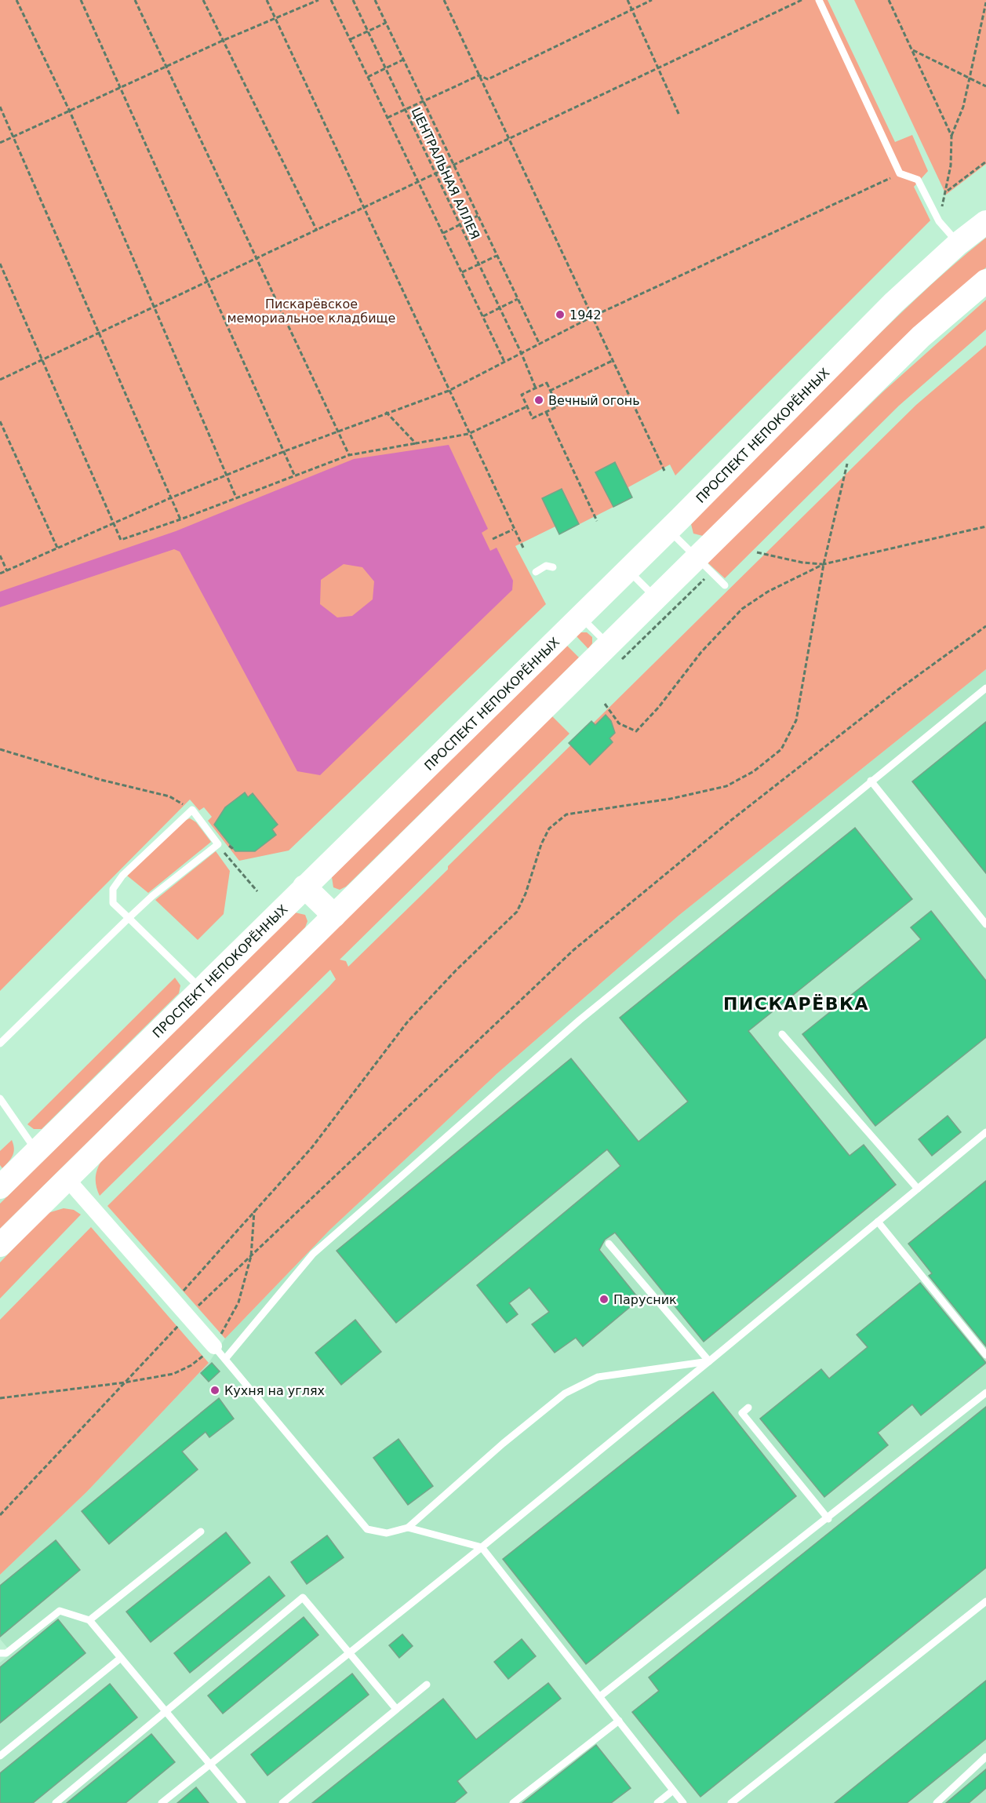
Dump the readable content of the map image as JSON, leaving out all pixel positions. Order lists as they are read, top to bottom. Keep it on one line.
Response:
{"streets":{"main road":["ПРОСПЕКТ НЕПОКОРЁННЫХ"],"path":["ЦЕНТРАЛЬНАЯ АЛЛЕЯ"]},"districts":["ПИСКАРЁВКА"],"parks":["Пискарёвское мемориальное кладбище"],"places":["1942","Вечный огонь","Парусник","Кухня на углях"]}
